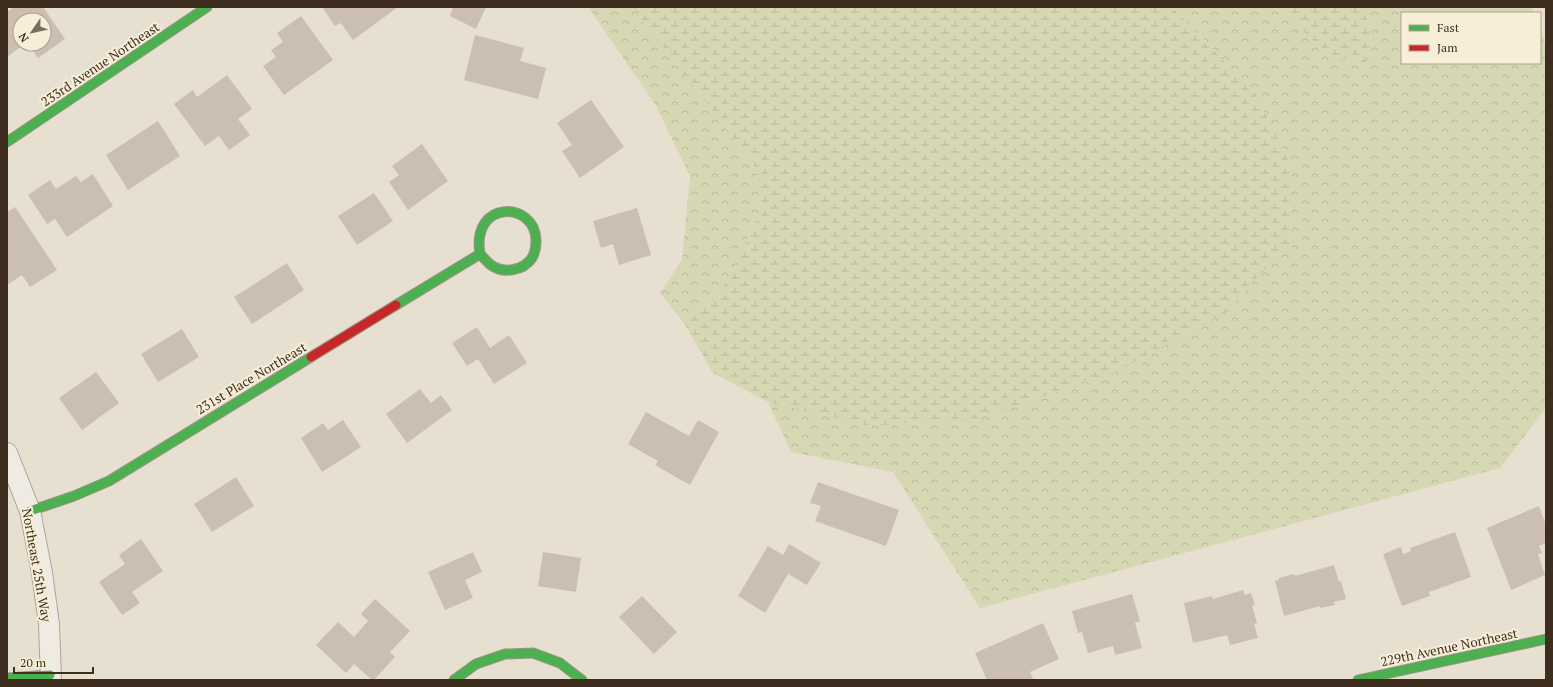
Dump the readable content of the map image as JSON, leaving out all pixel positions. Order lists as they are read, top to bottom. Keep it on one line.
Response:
{"streets":{"street":["233rd Avenue Northeast","231st Place Northeast","Northeast 25th Way","229th Avenue Northeast"]},"crossings":[["231st Place Northeast","Northeast 25th Way"]],"legend":["Fast","Jam"],"scale_bar":"20 m","north":"bottom left"}
